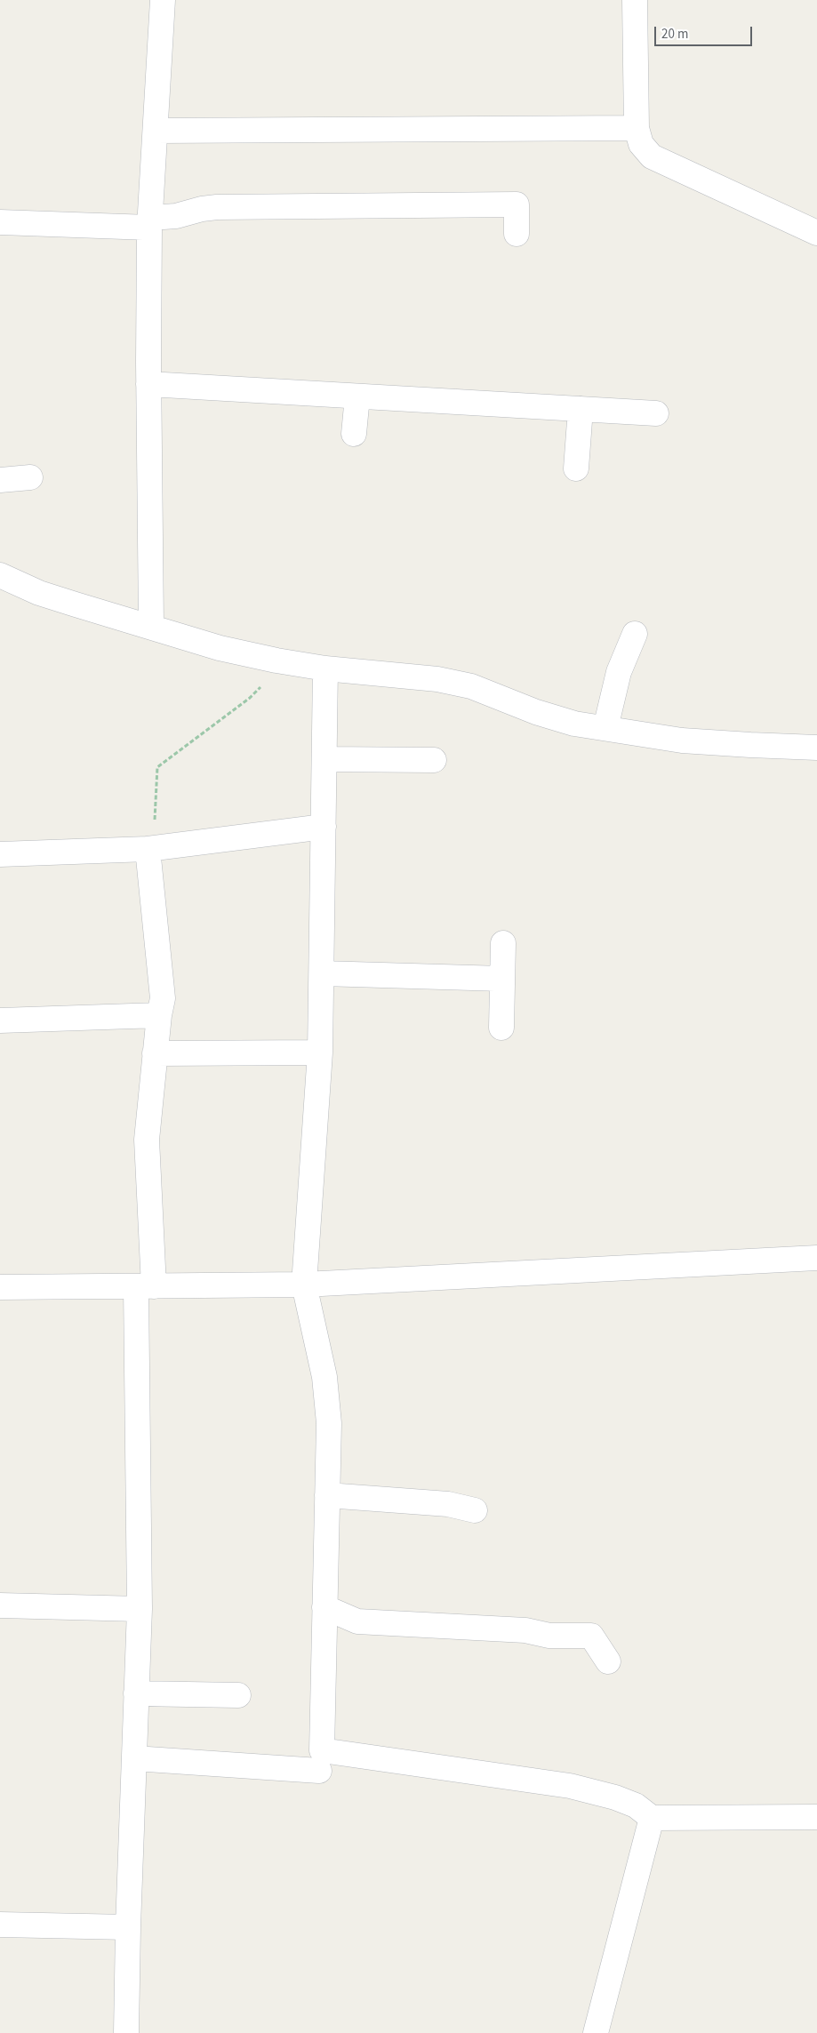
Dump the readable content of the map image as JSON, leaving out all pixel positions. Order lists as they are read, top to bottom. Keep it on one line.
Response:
{"scale_bar":"20 m"}
